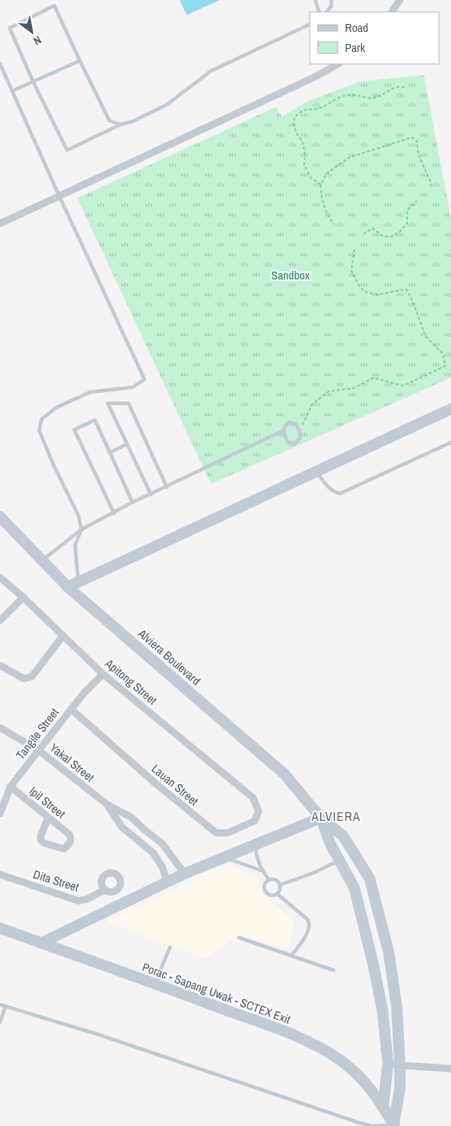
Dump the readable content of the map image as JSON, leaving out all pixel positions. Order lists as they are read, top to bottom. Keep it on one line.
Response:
{"streets":{"street":["Alviera Boulevard","Apitong Street","Tangile Street","Yakal Street","Lauan Street","Ipil Street","Dita Street","Porac - Sapang Uwak - SCTEX Exit"]},"crossings":[["Apitong Street","Tangile Street"],["Apitong Street","Lauan Street"],["Tangile Street","Yakal Street"],["Tangile Street","Lauan Street"],["Tangile Street","Ipil Street"]],"districts":["ALVIERA"],"parks":["Sandbox"],"legend":["Road","Park"],"north":"bottom right"}
